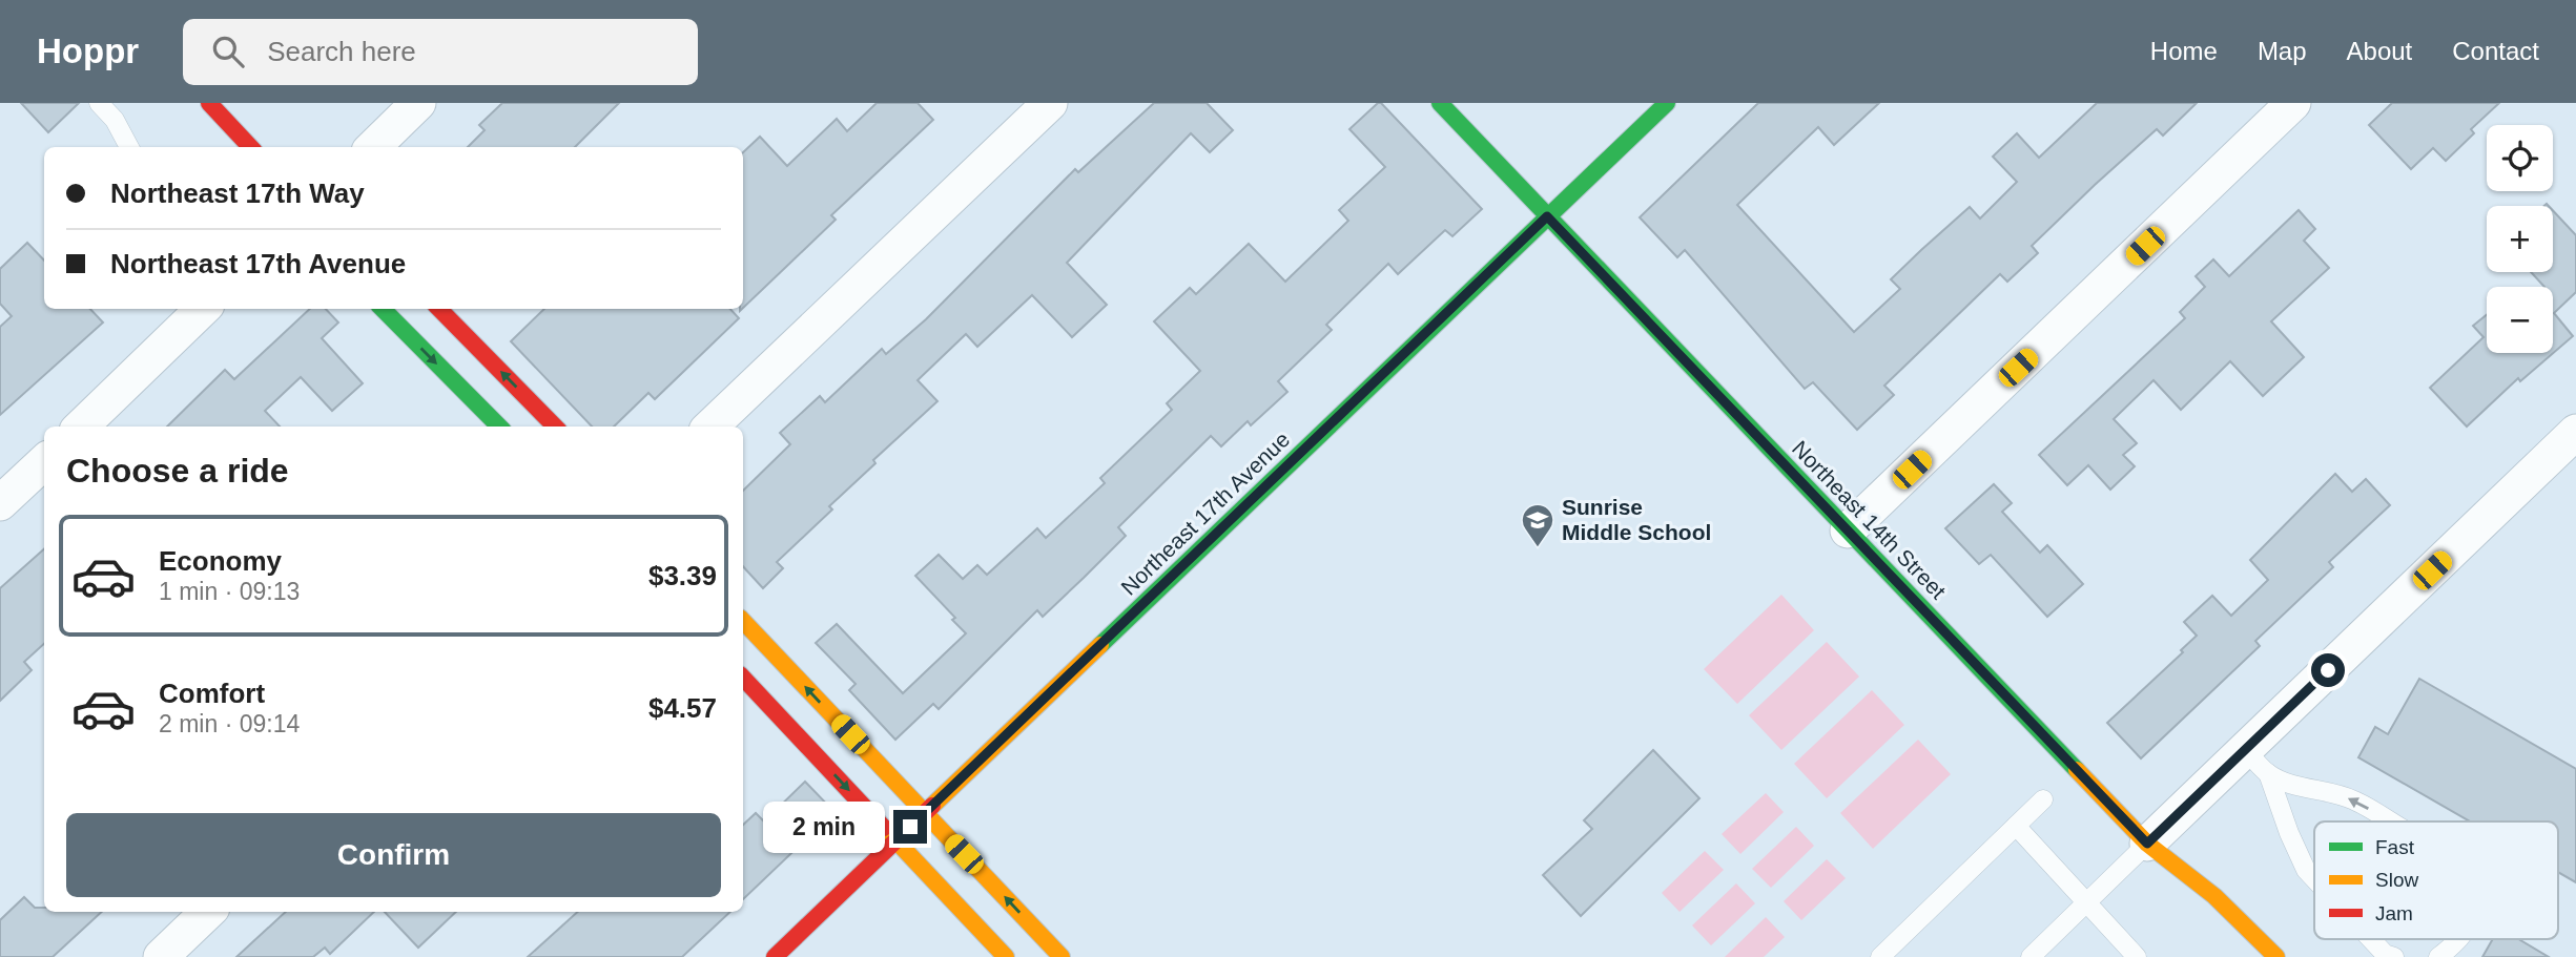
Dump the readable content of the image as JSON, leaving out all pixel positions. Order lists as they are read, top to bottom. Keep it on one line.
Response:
{"streets":{"street":["Northeast 17th Avenue","Northeast 14th Street"]},"crossings":[["Northeast 17th Avenue","Northeast 14th Street"]],"places":{"school or university":["Sunrise Middle School"]},"legend":["Fast","Slow","Jam"],"page":{"header":"Hoppr","search":"Search here","nav":["Home","Map","About","Contact"],"map_buttons":["+","−"],"banner":["Northeast 17th Way","Northeast 17th Avenue"],"heading":"Choose a ride","list":[{"name":"Economy","note":"1 min · 09:13","value":"$3.39"},{"name":"Comfort","note":"2 min · 09:14","value":"$4.57"}],"buttons":"Confirm","bubble":"2 min"}}
